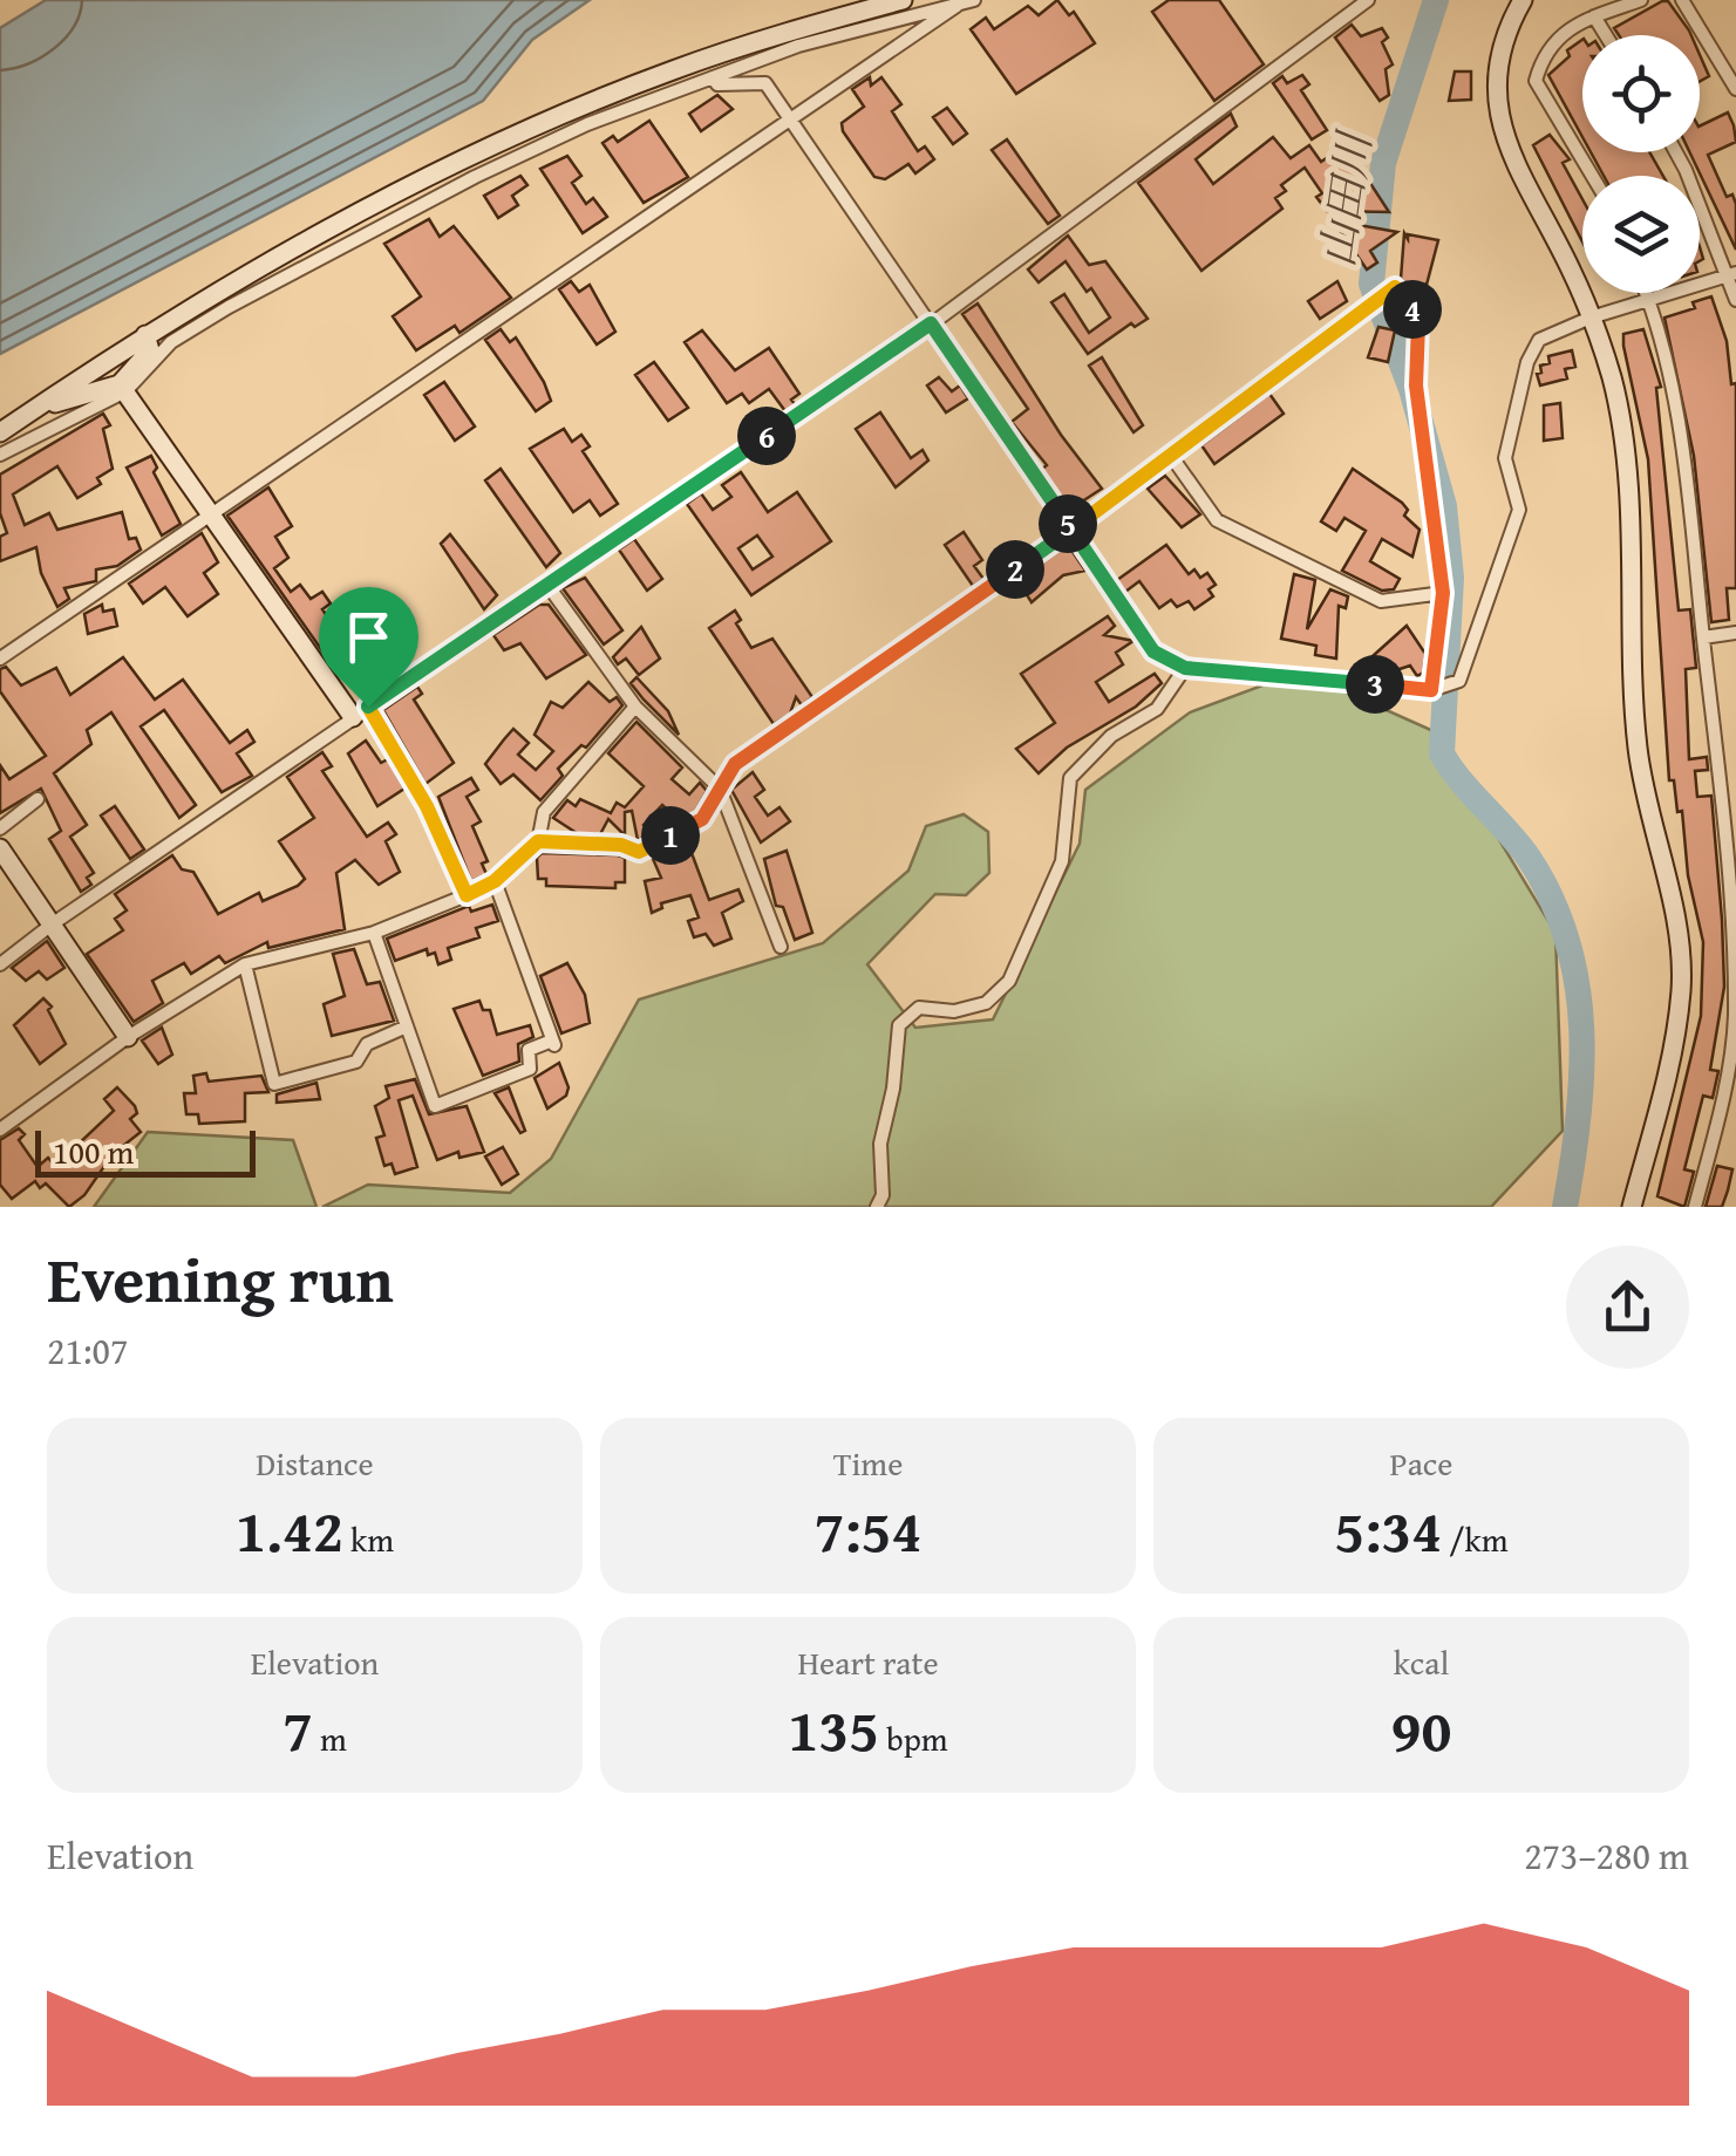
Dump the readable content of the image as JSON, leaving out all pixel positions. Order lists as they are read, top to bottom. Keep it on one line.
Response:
{"water":["山田川"],"scale_bar":"100 m","page":{"pins":["4","6","5","2","3","1"],"scale":"100 m","heading":["Evening run","21:07"],"stats":[["Distance","1.42 km"],["Time","7:54"],["Pace","5:34 /km"],["Elevation","7 m"],["Heart rate","135 bpm"],["kcal","90"]],"chart":["Elevation","273–280 m"]}}
